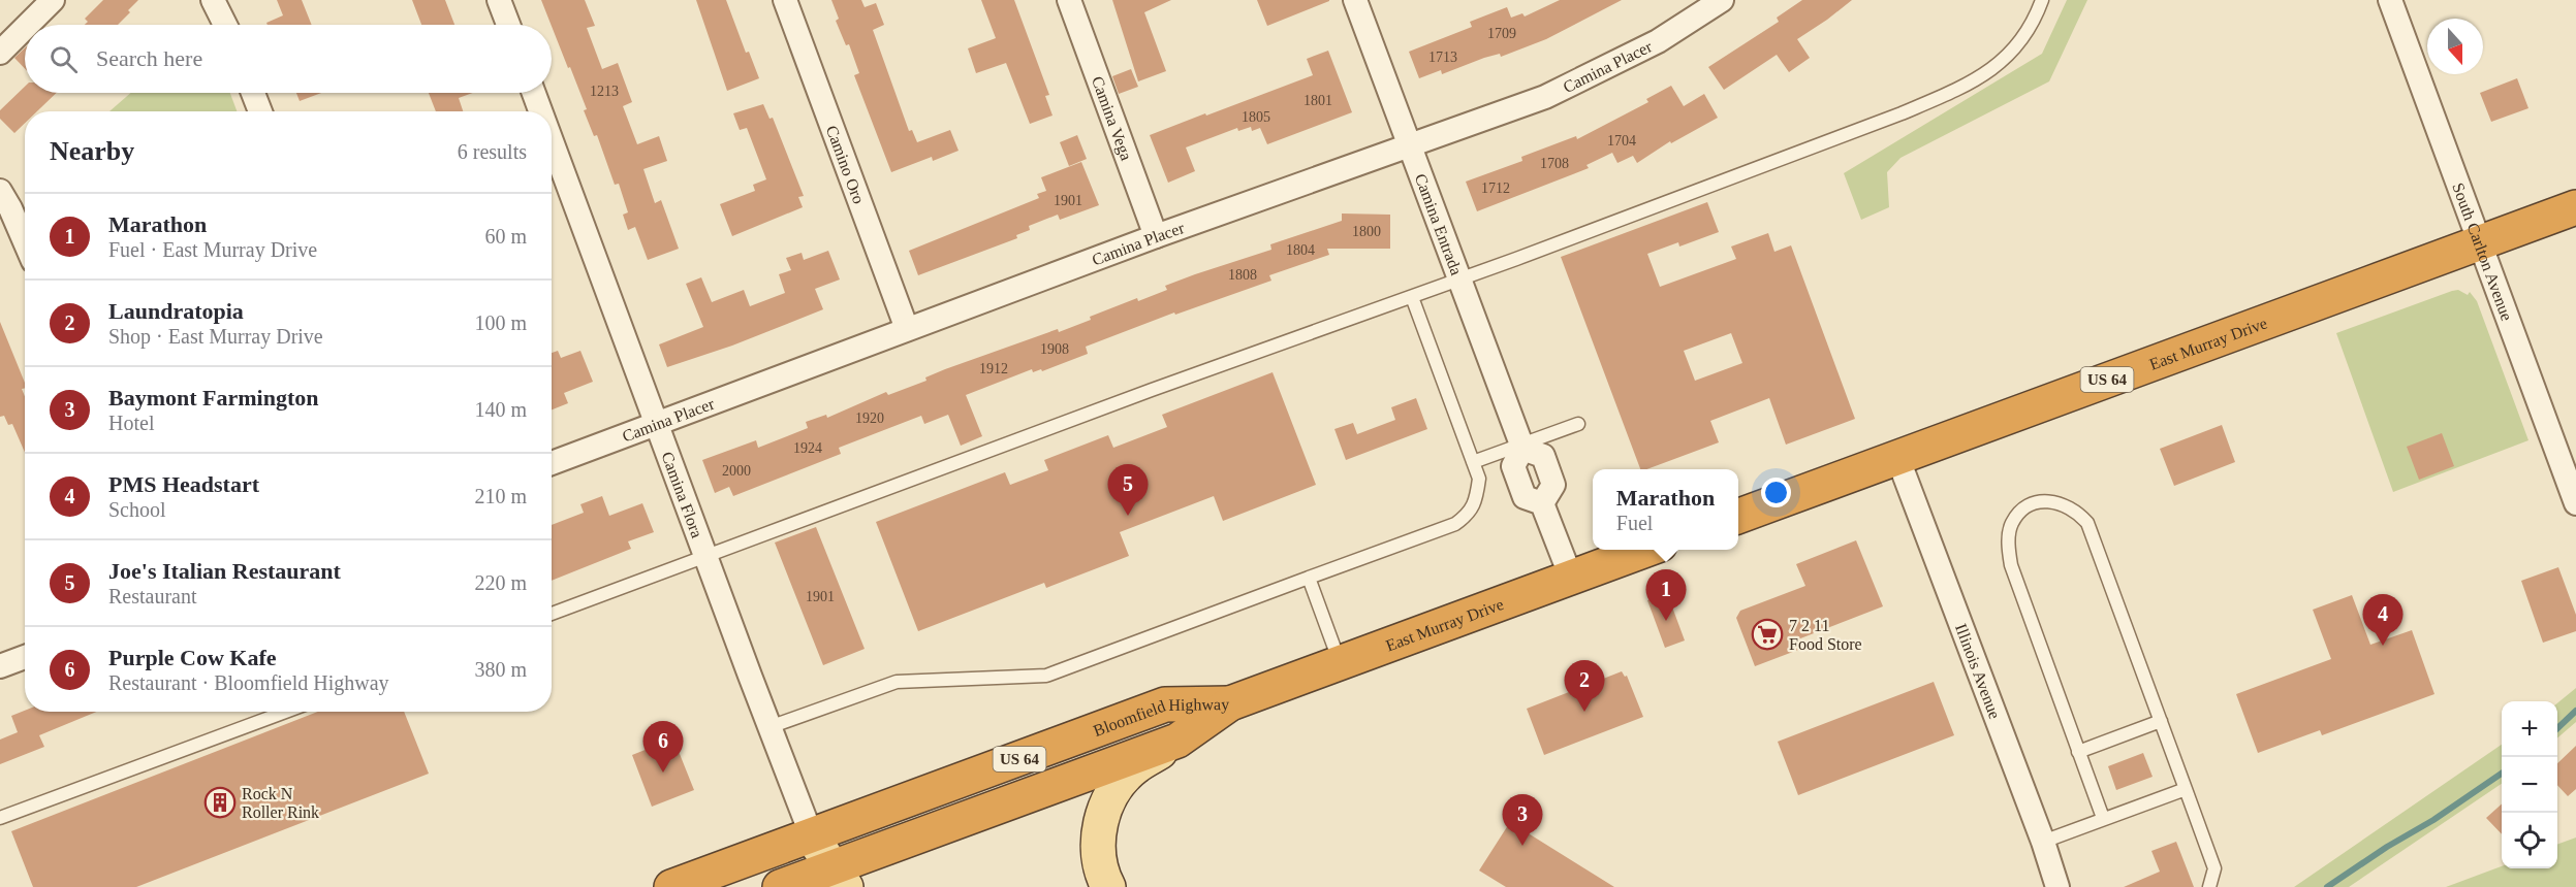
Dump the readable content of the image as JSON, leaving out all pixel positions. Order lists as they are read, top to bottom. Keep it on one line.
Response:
{"streets":{"highway":["East Murray Drive","US 64","Bloomfield Highway"],"street":["Camina Placer","Camina Vega","Camino Oro","Camina Entrada","South Carlton Avenue","Camina Flora","Illinois Avenue"]},"crossings":[["Camina Placer","Camina Vega"],["Camina Placer","Camino Oro"],["Camina Placer","Camina Entrada"],["Camina Placer","Camina Flora"],["South Carlton Avenue","East Murray Drive"],["East Murray Drive","Illinois Avenue"],["East Murray Drive","Bloomfield Highway"],["Camina Flora","Bloomfield Highway"]],"places":{"supermarket":["7 2 11 Food Store"],"building":["Rock N Roller Rink"]},"house_numbers":["1709","1713","1213","1801","1805","1704","1708","1712","1901","1800","1804","1808","1908","1912","1920","1924","2000","1901"],"north":"bottom","page":{"search":"Search here","heading":["Nearby","6 results"],"list":[{"mark":"1","name":"Marathon","note":"Fuel · East Murray Drive","value":"60 m"},{"mark":"2","name":"Laundratopia","note":"Shop · East Murray Drive","value":"100 m"},{"mark":"3","name":"Baymont Farmington","note":"Hotel","value":"140 m"},{"mark":"4","name":"PMS Headstart","note":"School","value":"210 m"},{"mark":"5","name":"Joe's Italian Restaurant","note":"Restaurant","value":"220 m"},{"mark":"6","name":"Purple Cow Kafe","note":"Restaurant · Bloomfield Highway","value":"380 m"}],"pins":["5","1","4","2","6","3"],"popup":["Marathon","Fuel"],"map_buttons":["+","−"]}}
